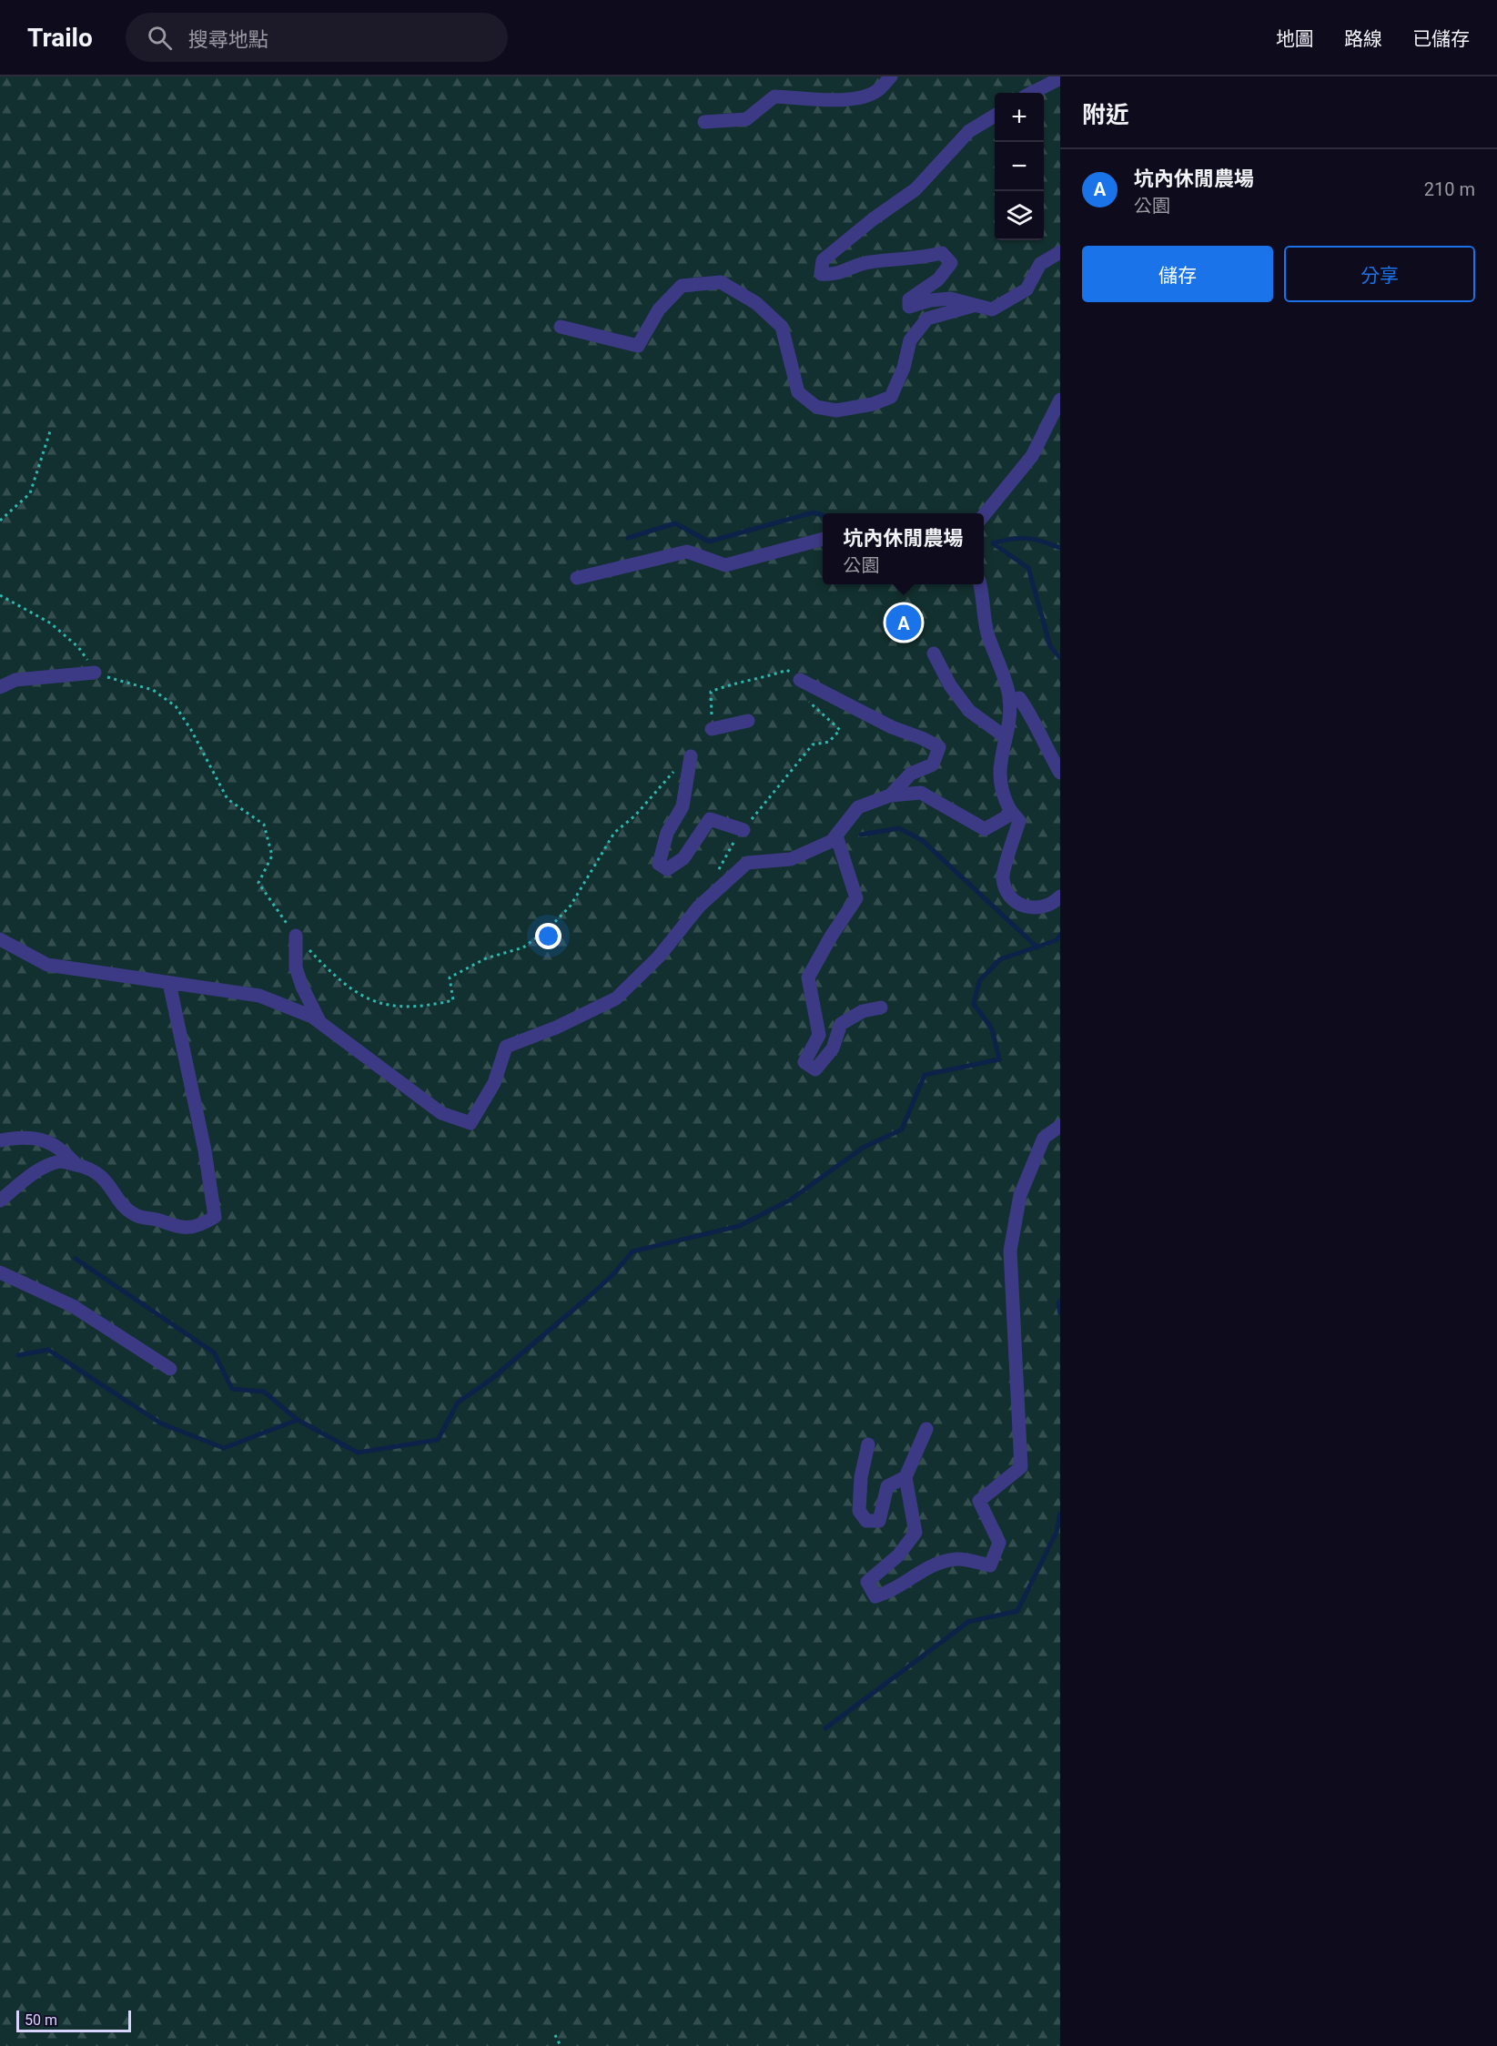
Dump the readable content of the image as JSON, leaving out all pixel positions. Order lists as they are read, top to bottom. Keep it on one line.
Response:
{"scale_bar":"50 m","page":{"header":"Trailo","search":"搜尋地點","nav":["地圖","路線","已儲存"],"heading":"附近","map_buttons":["+","−"],"list":[{"mark":"A","name":"坑內休閒農場","note":"公園","value":"210 m"}],"buttons":["儲存","分享"],"popup":["坑內休閒農場","公園"],"pins":"A","scale":"50 m"}}
